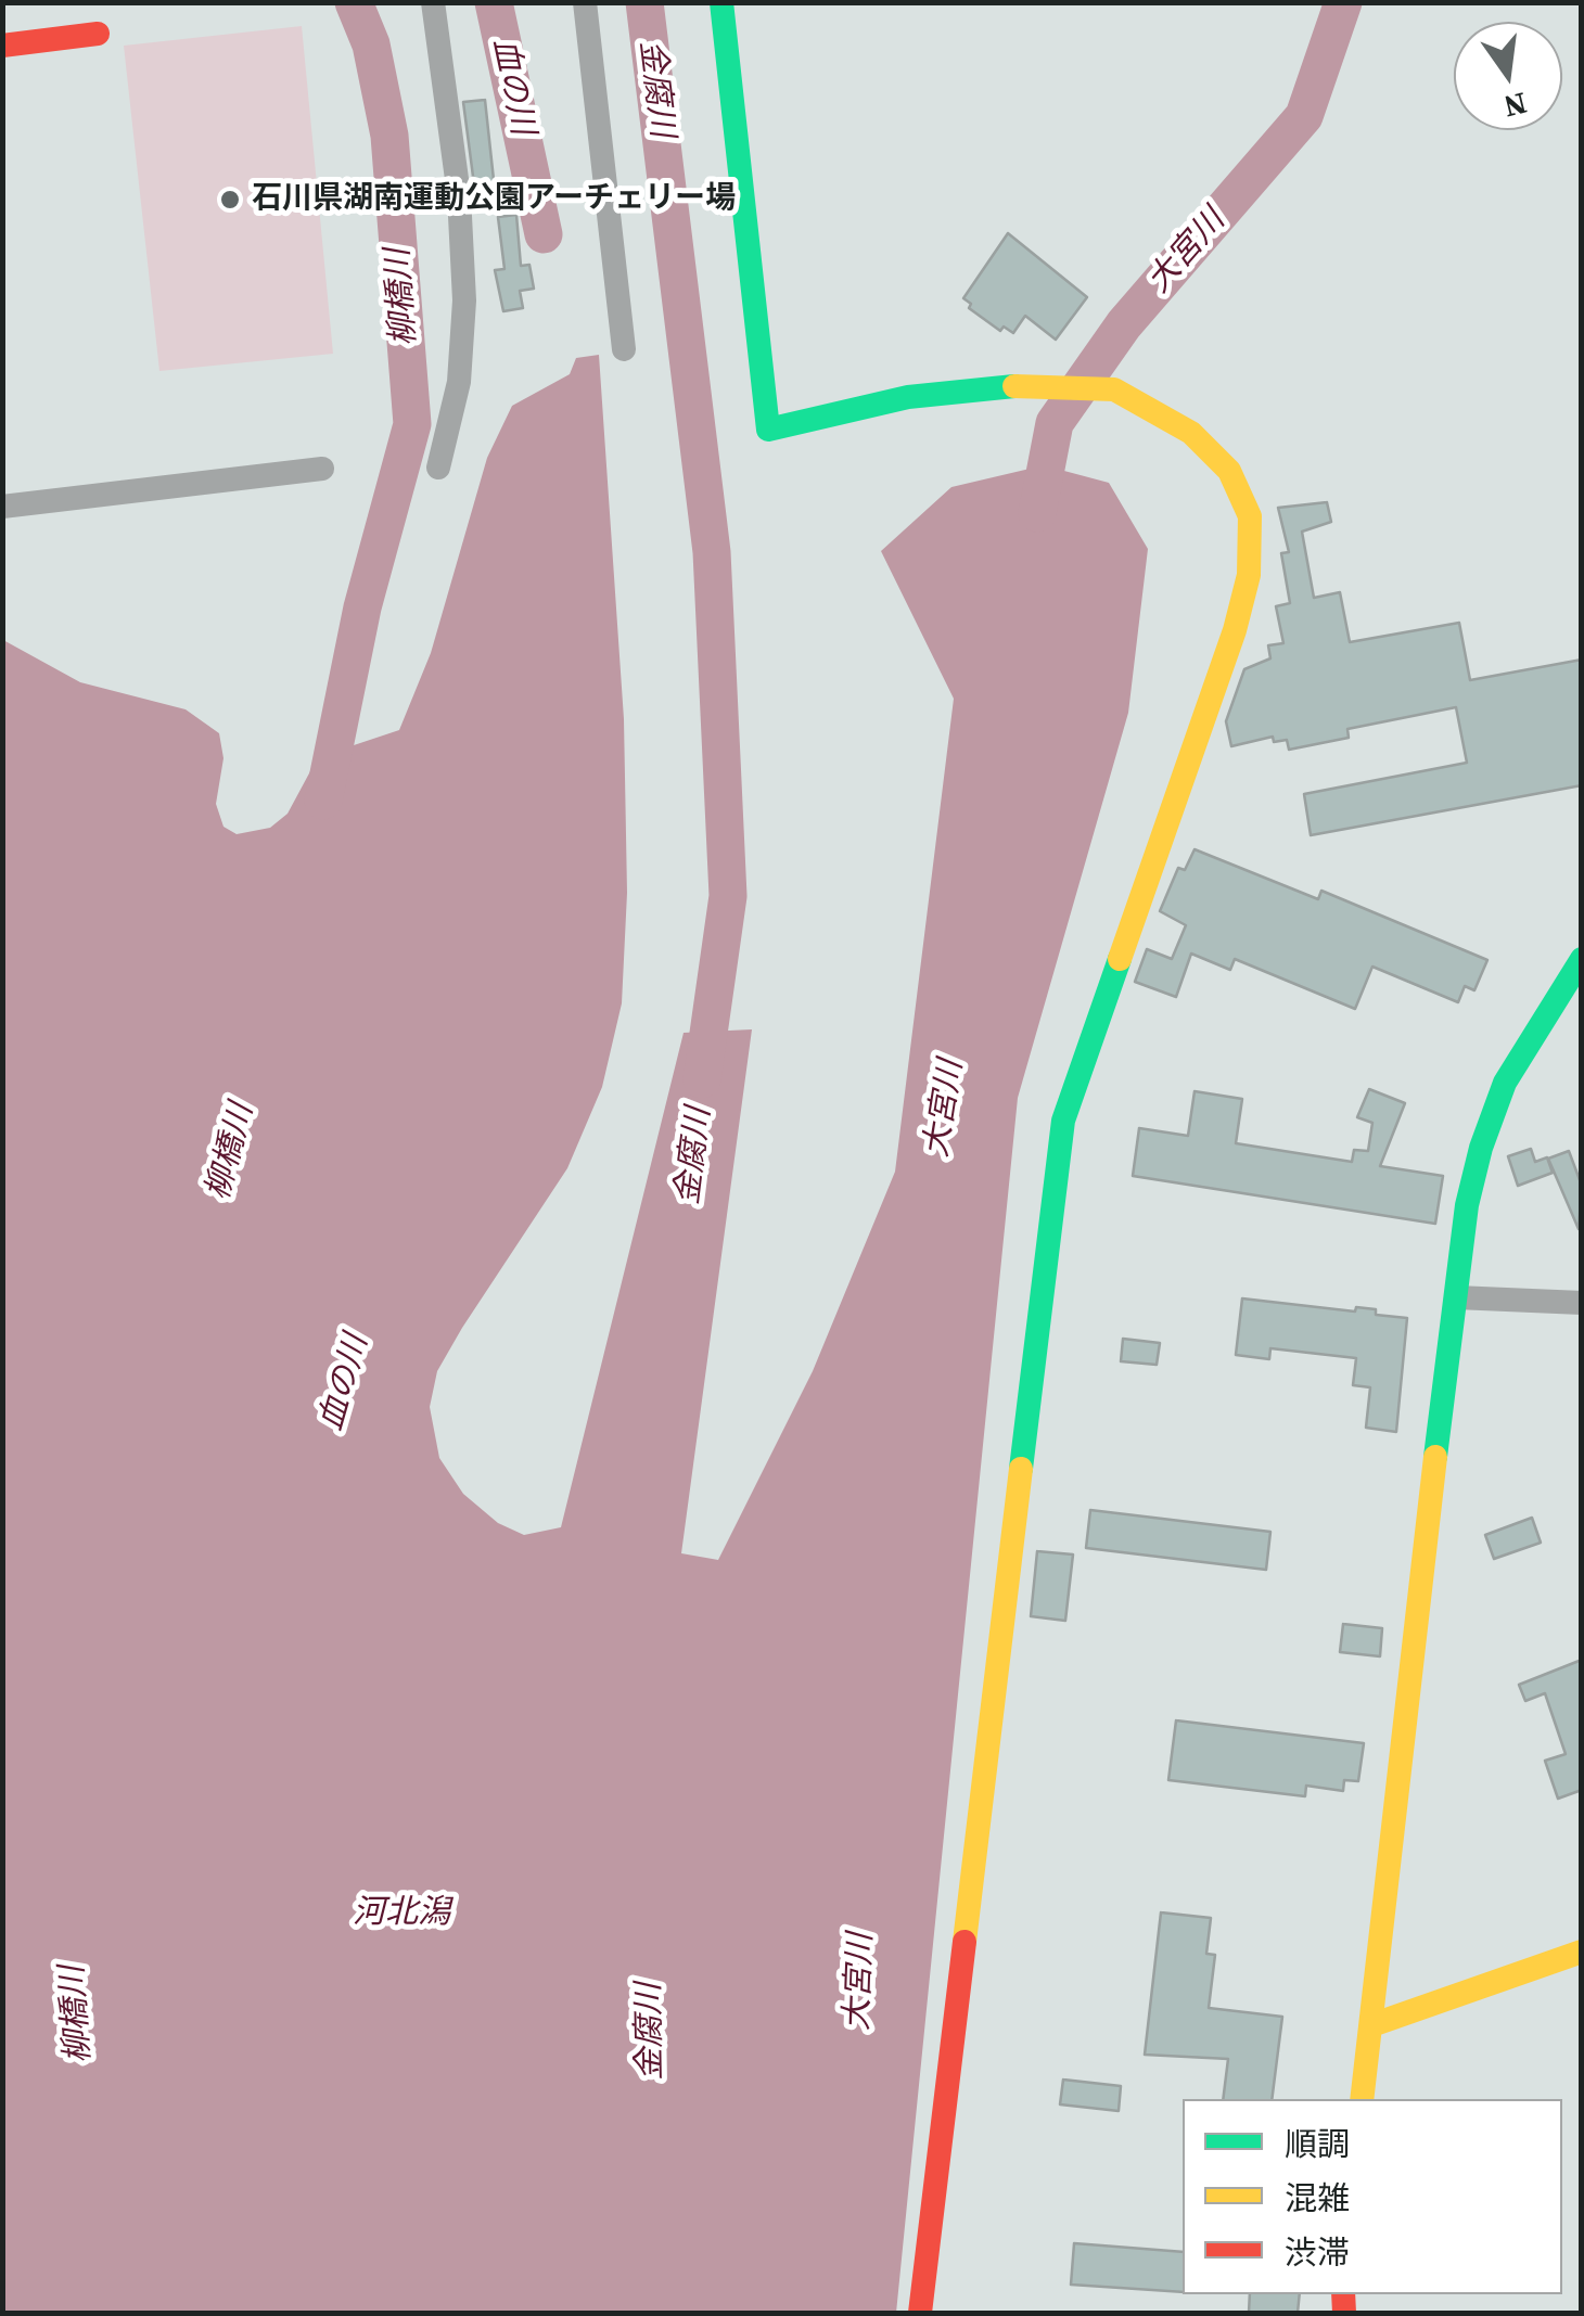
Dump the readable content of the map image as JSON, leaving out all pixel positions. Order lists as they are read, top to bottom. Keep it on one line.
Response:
{"water":["血の川","金腐川","大宮川","柳橋川","河北潟"],"places":["石川県湖南運動公園アーチェリー場"],"legend":["順調","混雑","渋滞"],"north":"bottom"}
